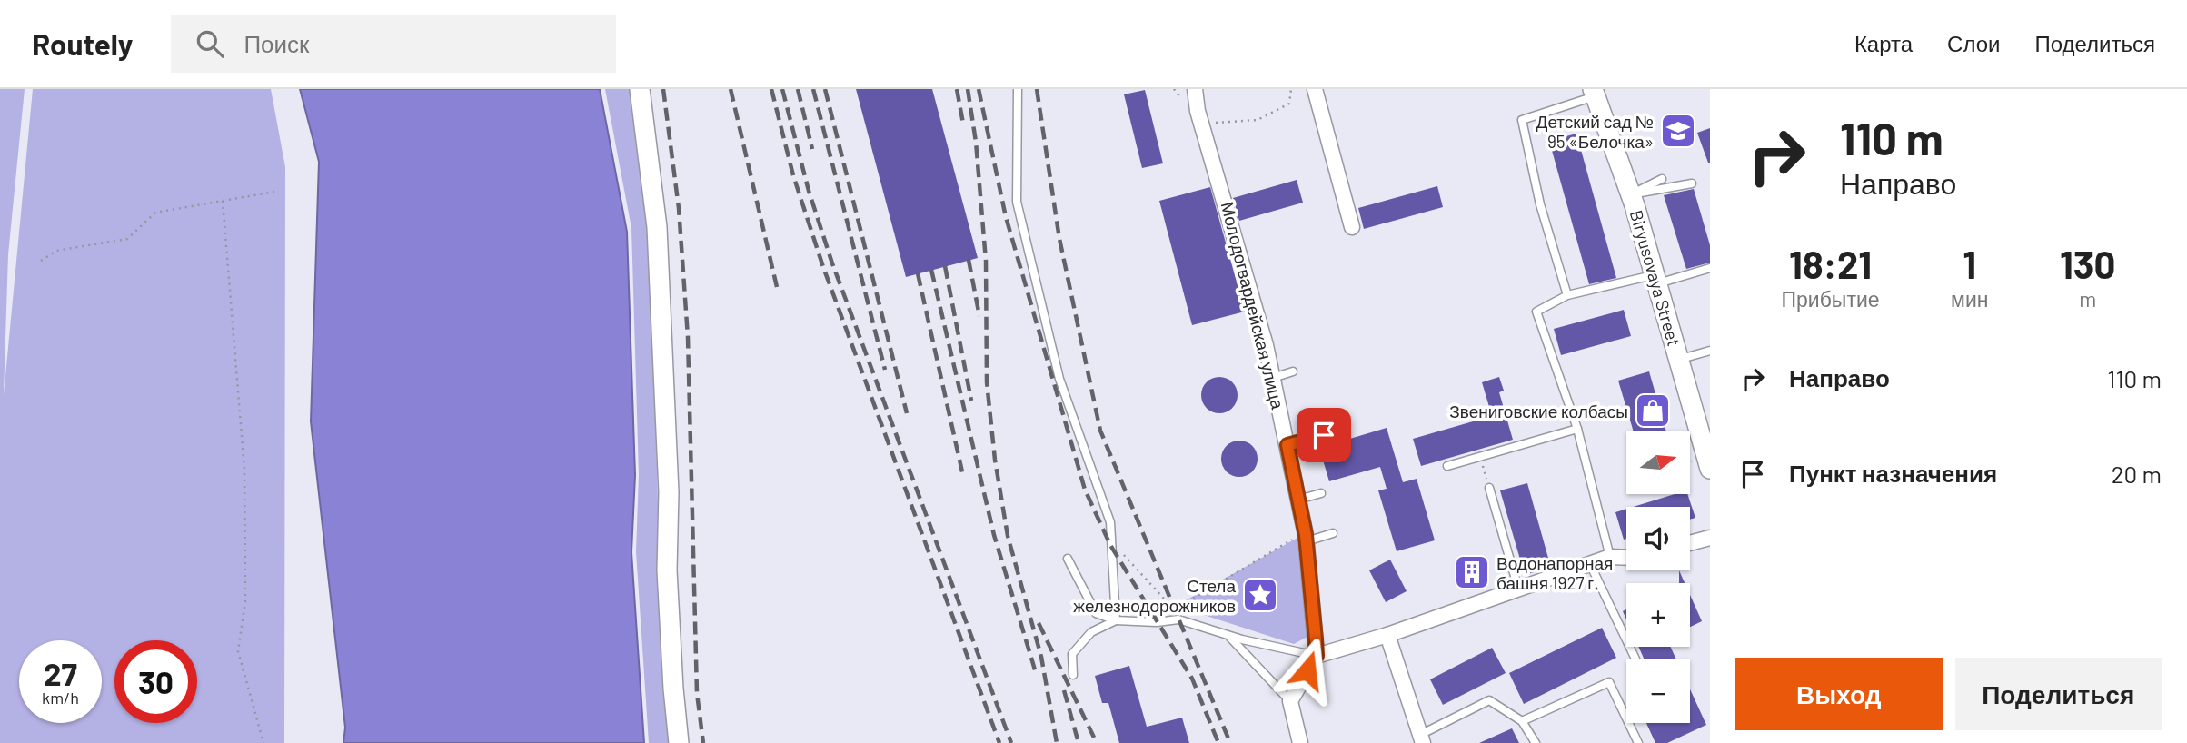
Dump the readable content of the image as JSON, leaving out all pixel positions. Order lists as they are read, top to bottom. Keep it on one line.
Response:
{"streets":{"main road":["Biryusovaya Street"],"street":["Молодогвардейская улица"]},"places":{"school or university":["Детский сад № 95 «Белочка»"],"shop":["Звениговские колбасы"],"building":["Водонапорная башня 1927 г."],"place":["Стела железнодорожников"]},"north":"right","page":{"header":"Routely","search":"Поиск","nav":["Карта","Слои","Поделиться"],"turn":["110 m","Направо"],"eta":["18:21","Прибытие","1","мин","130","m"],"list":[{"name":"Направо","value":"110 m"},{"name":"Пункт назначения","value":"20 m"}],"map_buttons":["+","−"],"speed":"27 km/h","limit":"30","buttons":["Выход","Поделиться"]}}
